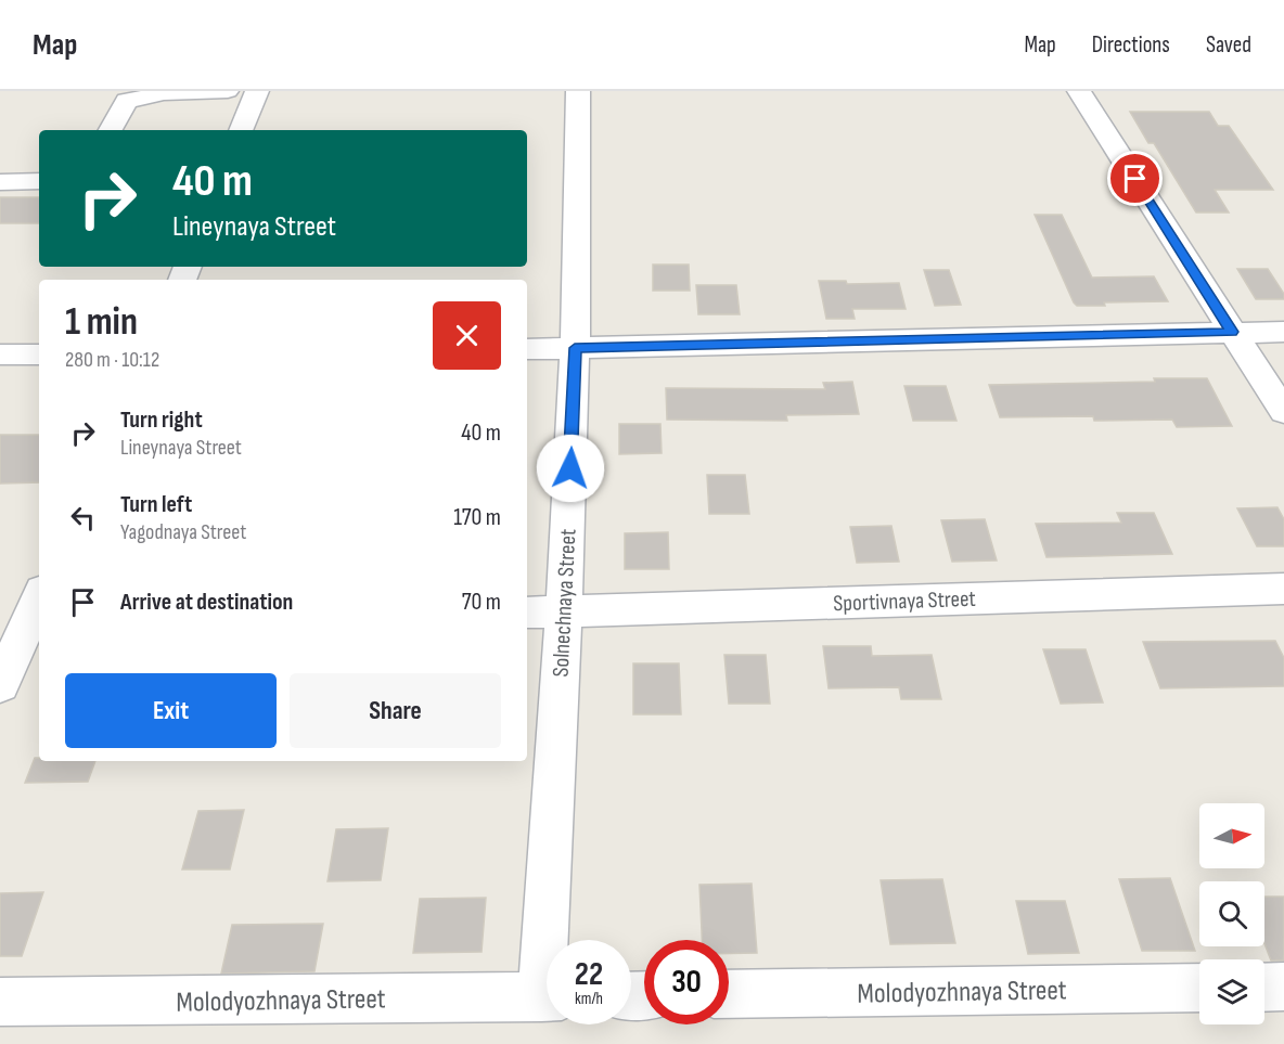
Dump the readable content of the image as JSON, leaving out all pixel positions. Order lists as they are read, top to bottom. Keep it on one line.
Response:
{"streets":{"street":["Sportivnaya Street","Solnechnaya Street","Molodyozhnaya Street"]},"crossings":[["Sportivnaya Street","Solnechnaya Street"]],"north":"right","page":{"header":"Map","nav":["Map","Directions","Saved"],"turn":["40 m","Lineynaya Street"],"heading":["1 min","280 m · 10:12"],"list":[{"name":"Turn right","note":"Lineynaya Street","value":"40 m"},{"name":"Turn left","note":"Yagodnaya Street","value":"170 m"},{"name":"Arrive at destination","value":"70 m"}],"buttons":["Exit","Share"],"speed":"22 km/h","limit":"30"}}
